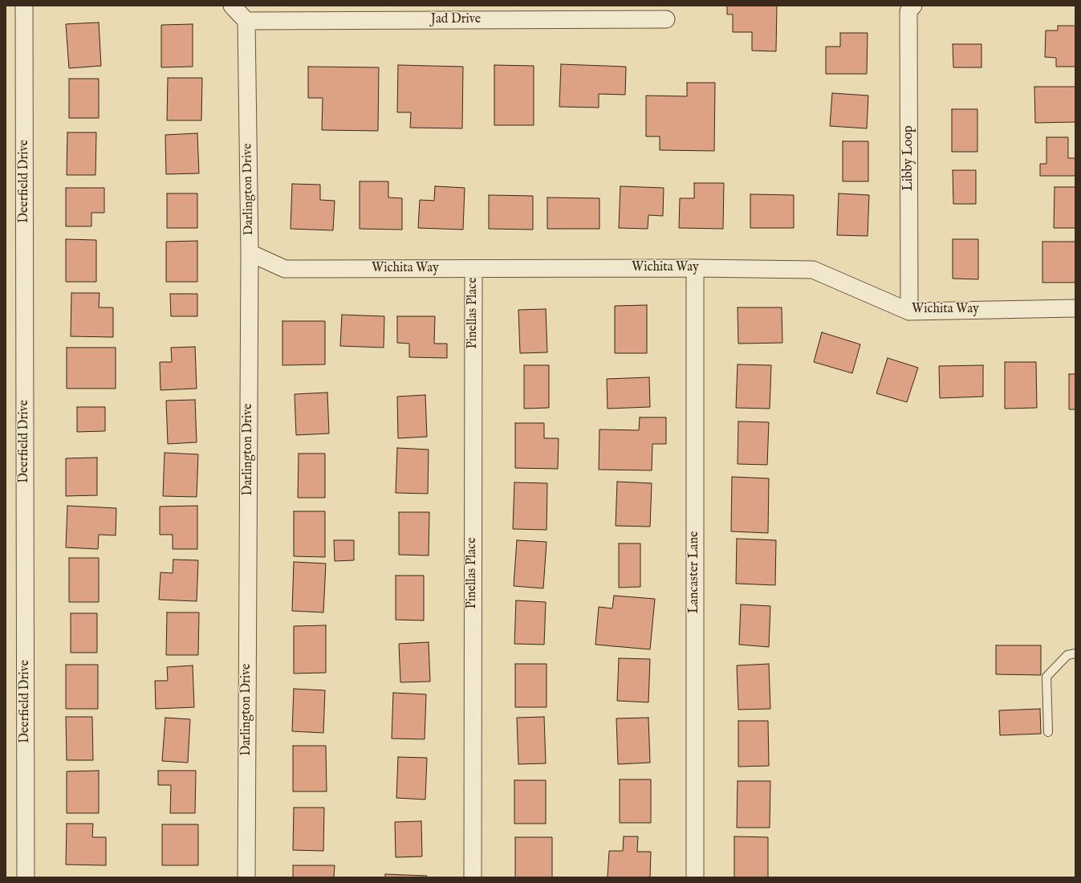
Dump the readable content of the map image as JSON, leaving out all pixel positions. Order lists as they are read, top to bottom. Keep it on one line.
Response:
{"streets":{"street":["Jad Drive","Libby Loop","Deerfield Drive","Darlington Drive","Wichita Way","Pinellas Place","Lancaster Lane"]},"crossings":[["Jad Drive","Darlington Drive"],["Libby Loop","Wichita Way"],["Darlington Drive","Wichita Way"],["Wichita Way","Pinellas Place"],["Wichita Way","Lancaster Lane"]]}
